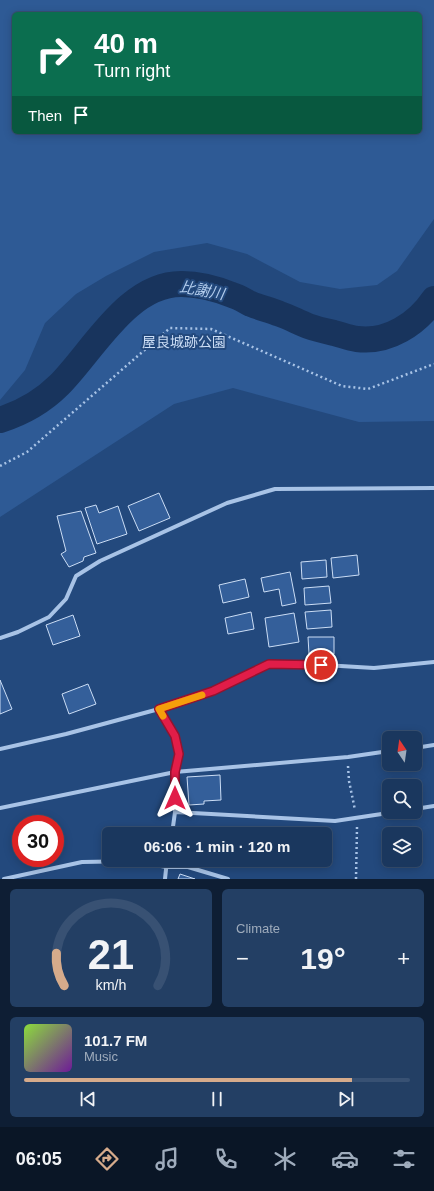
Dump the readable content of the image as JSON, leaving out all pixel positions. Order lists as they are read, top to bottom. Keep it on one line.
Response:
{"water":["比謝川"],"parks":["屋良城跡公園"],"north":"top","page":{"turn":["40 m","Turn right"],"then":"Then","limit":"30","trip":"06:06 · 1 min · 120 m","tile":"Climate","heat":["−","19°","+"],"song":["101.7 FM","Music"],"tabs":"06:05","gauge":["21","km/h"]}}
